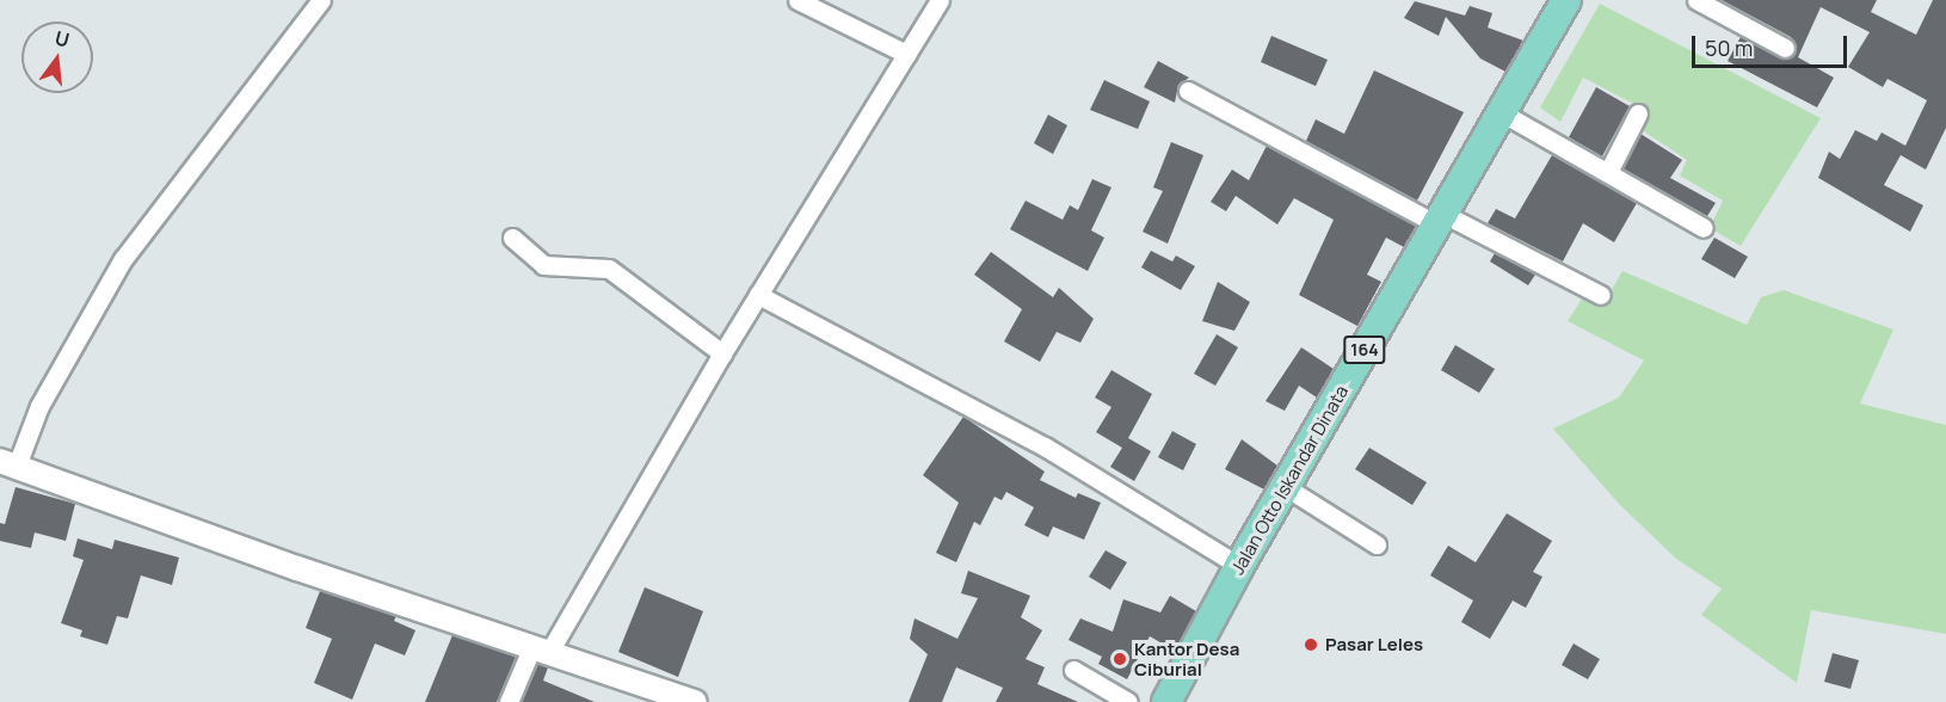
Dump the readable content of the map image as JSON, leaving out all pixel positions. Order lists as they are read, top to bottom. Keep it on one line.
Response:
{"streets":{"main road":["164","Jalan Otto Iskandar Dinata"]},"places":["Pasar Leles","Kantor Desa Ciburial"],"scale_bar":"50 m","north":"top"}
